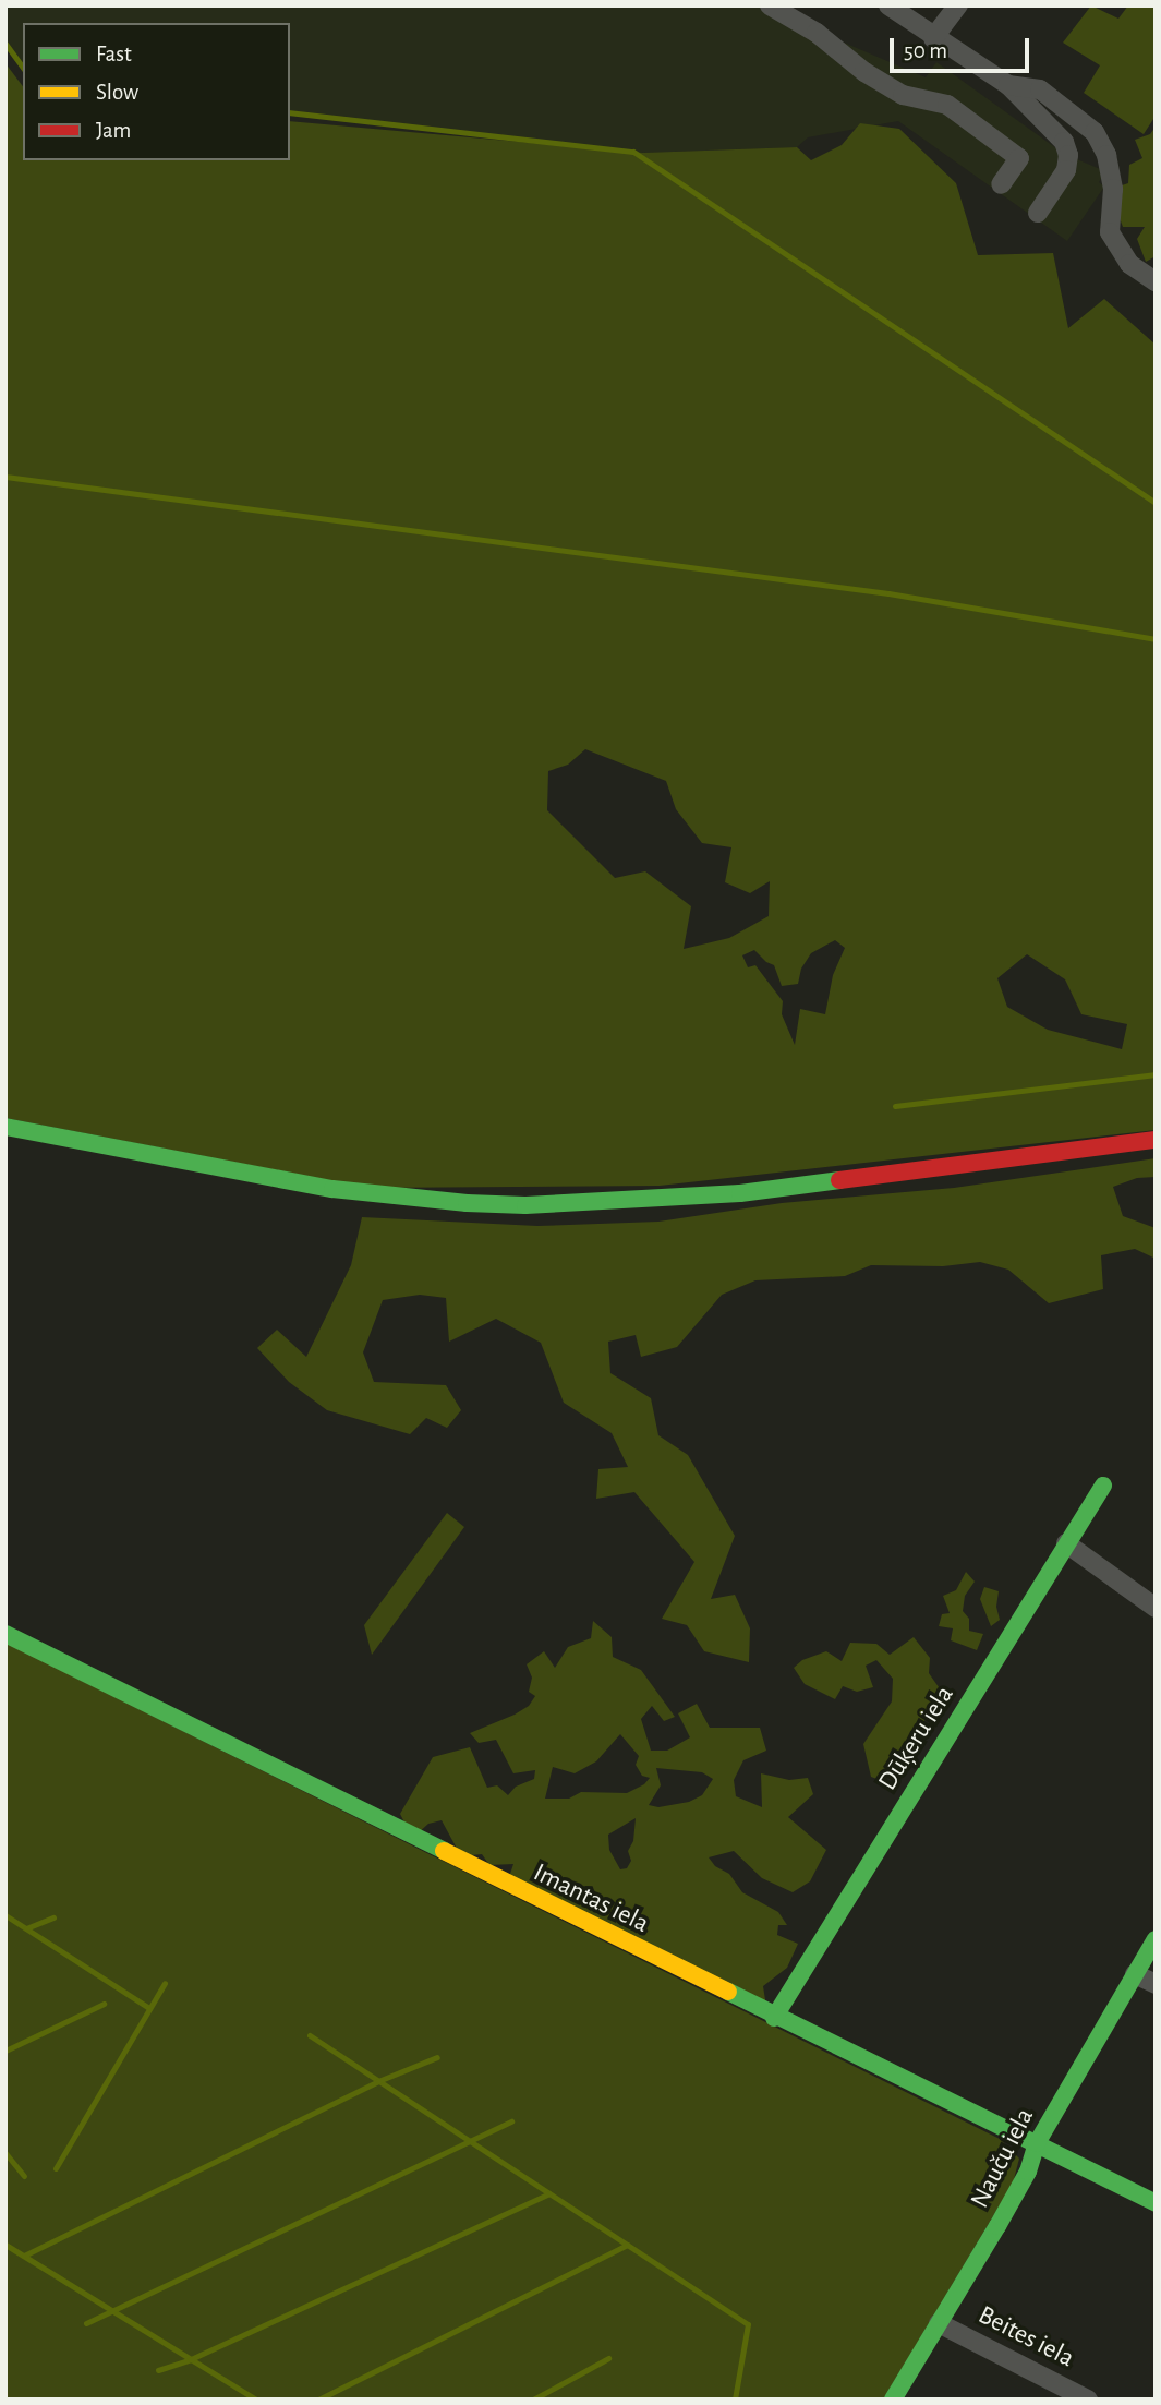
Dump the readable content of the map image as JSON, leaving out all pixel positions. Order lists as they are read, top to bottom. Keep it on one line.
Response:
{"streets":{"street":["Dūķeru iela","Imantas iela","Nauču iela","Beites iela"]},"crossings":[["Dūķeru iela","Imantas iela"],["Imantas iela","Nauču iela"],["Nauču iela","Beites iela"]],"legend":["Fast","Slow","Jam"],"scale_bar":"50 m"}
